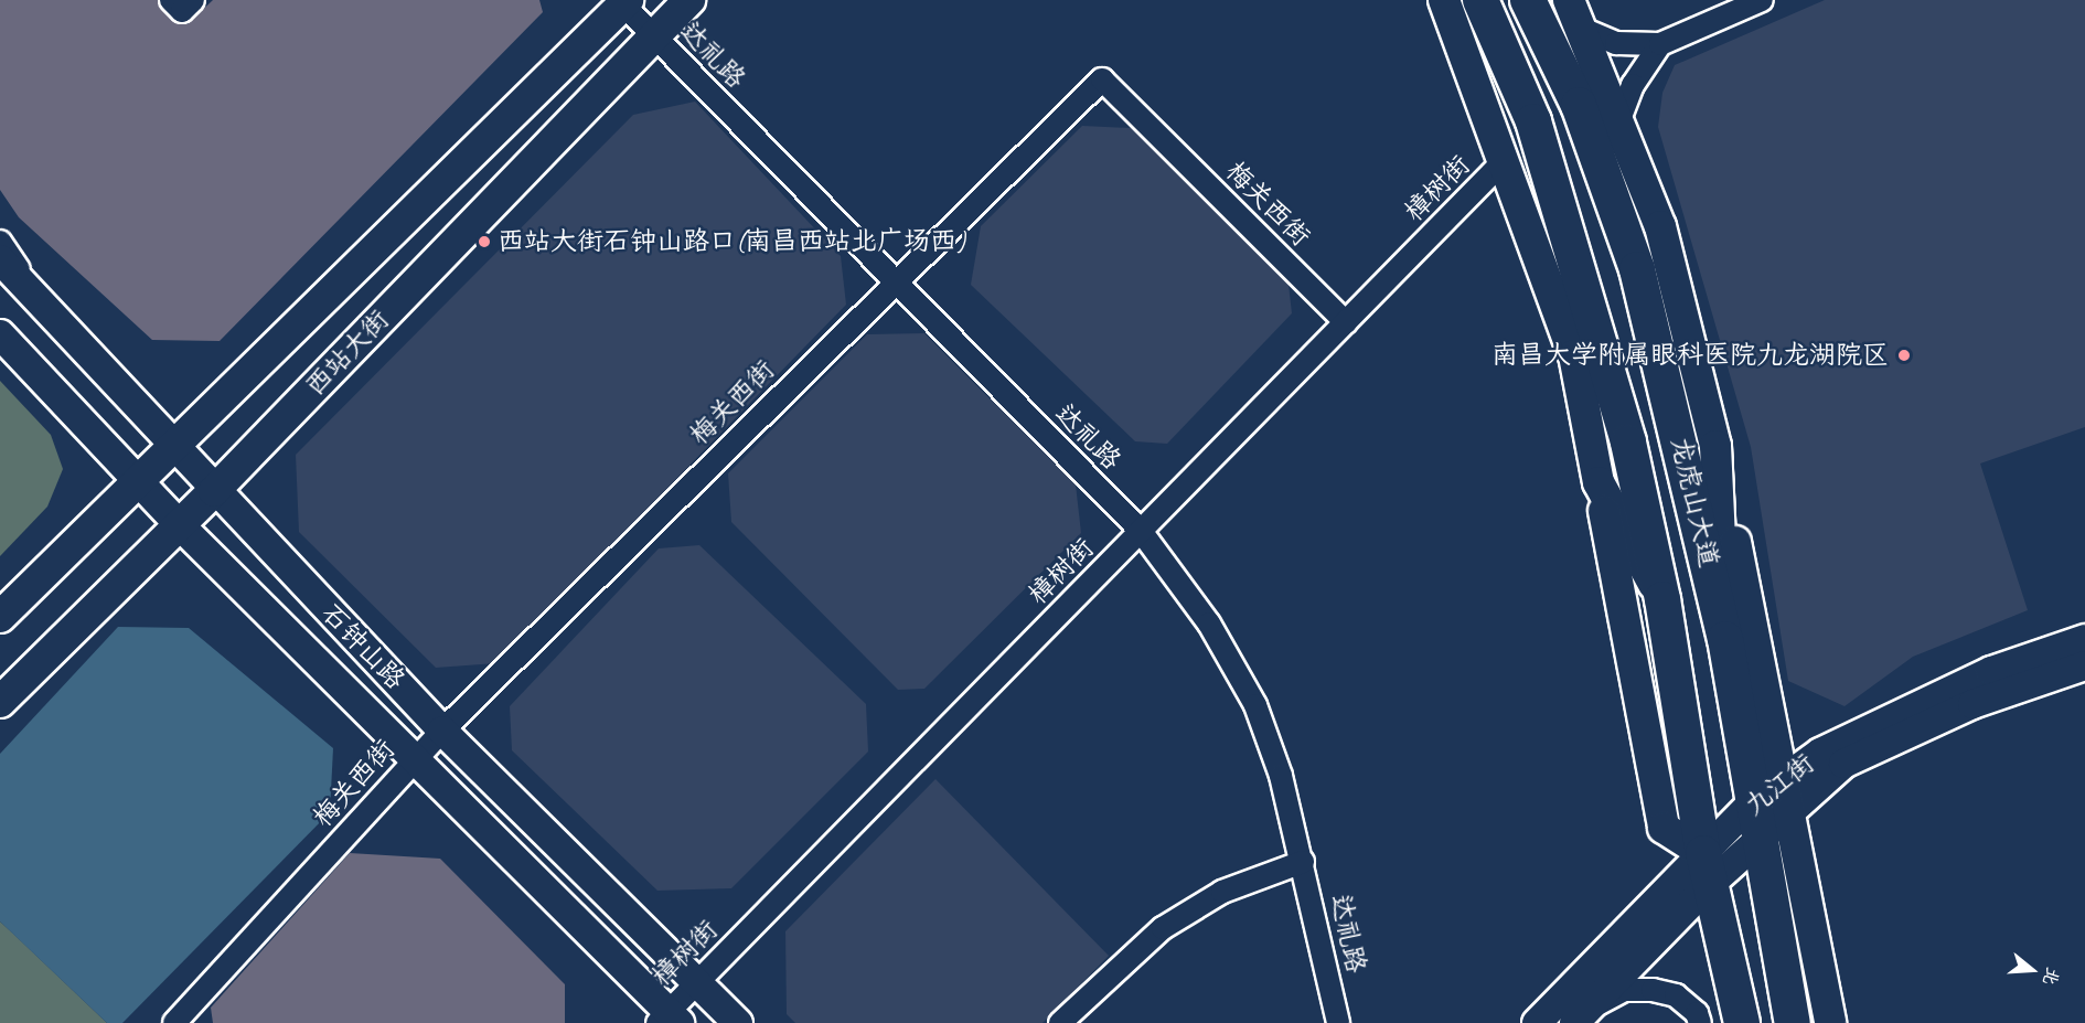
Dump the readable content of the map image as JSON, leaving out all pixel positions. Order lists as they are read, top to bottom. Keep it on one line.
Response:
{"streets":{"main road":["西站大街","龙虎山大道"],"street":["达礼路","樟树街","梅关西街","石钟山路","九江街"]},"crossings":[["达礼路","樟树街"],["达礼路","梅关西街"],["达礼路","西站大街"],["樟树街","梅关西街"],["樟树街","石钟山路"],["梅关西街","石钟山路"],["西站大街","石钟山路"],["龙虎山大道","九江街"]],"places":["西站大街石钟山路口(南昌西站北广场西)","南昌大学附属眼科医院九龙湖院区"],"north":"right"}
